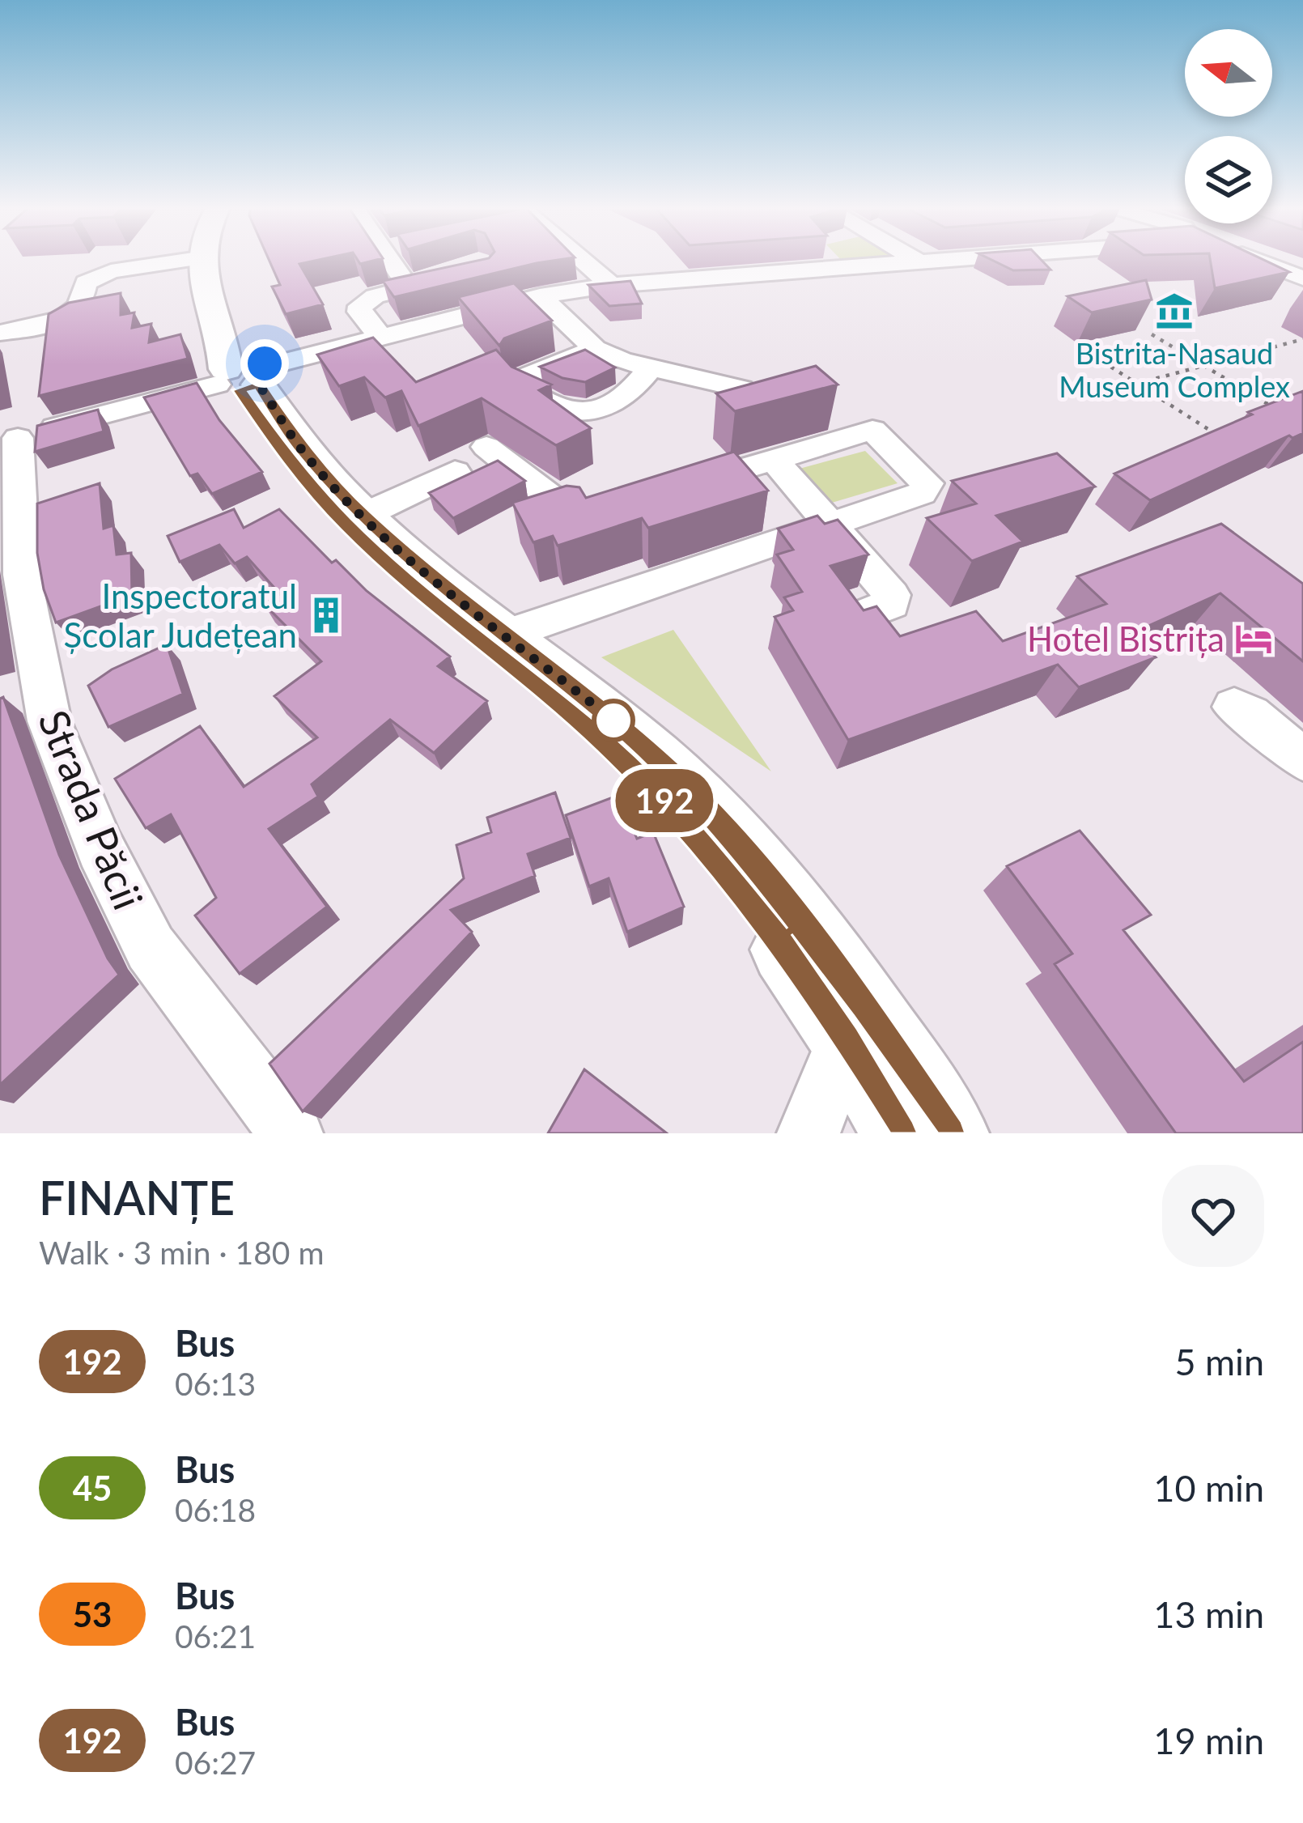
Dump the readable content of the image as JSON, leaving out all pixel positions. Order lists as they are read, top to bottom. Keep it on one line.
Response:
{"streets":{"street":["Strada Păcii"]},"places":{"museum":["Bistrita-Nasaud Museum Complex"],"building":["Inspectoratul Școlar Județean"],"hotel":["Hotel Bistrița"]},"lines":["bus line 192"],"north":"left","page":{"on_map":"192","heading":["FINANȚE","Walk · 3 min · 180 m"],"list":[{"mark":"192","name":"Bus","note":"06:13","value":"5 min"},{"mark":"45","name":"Bus","note":"06:18","value":"10 min"},{"mark":"53","name":"Bus","note":"06:21","value":"13 min"},{"mark":"192","name":"Bus","note":"06:27","value":"19 min"}]}}
